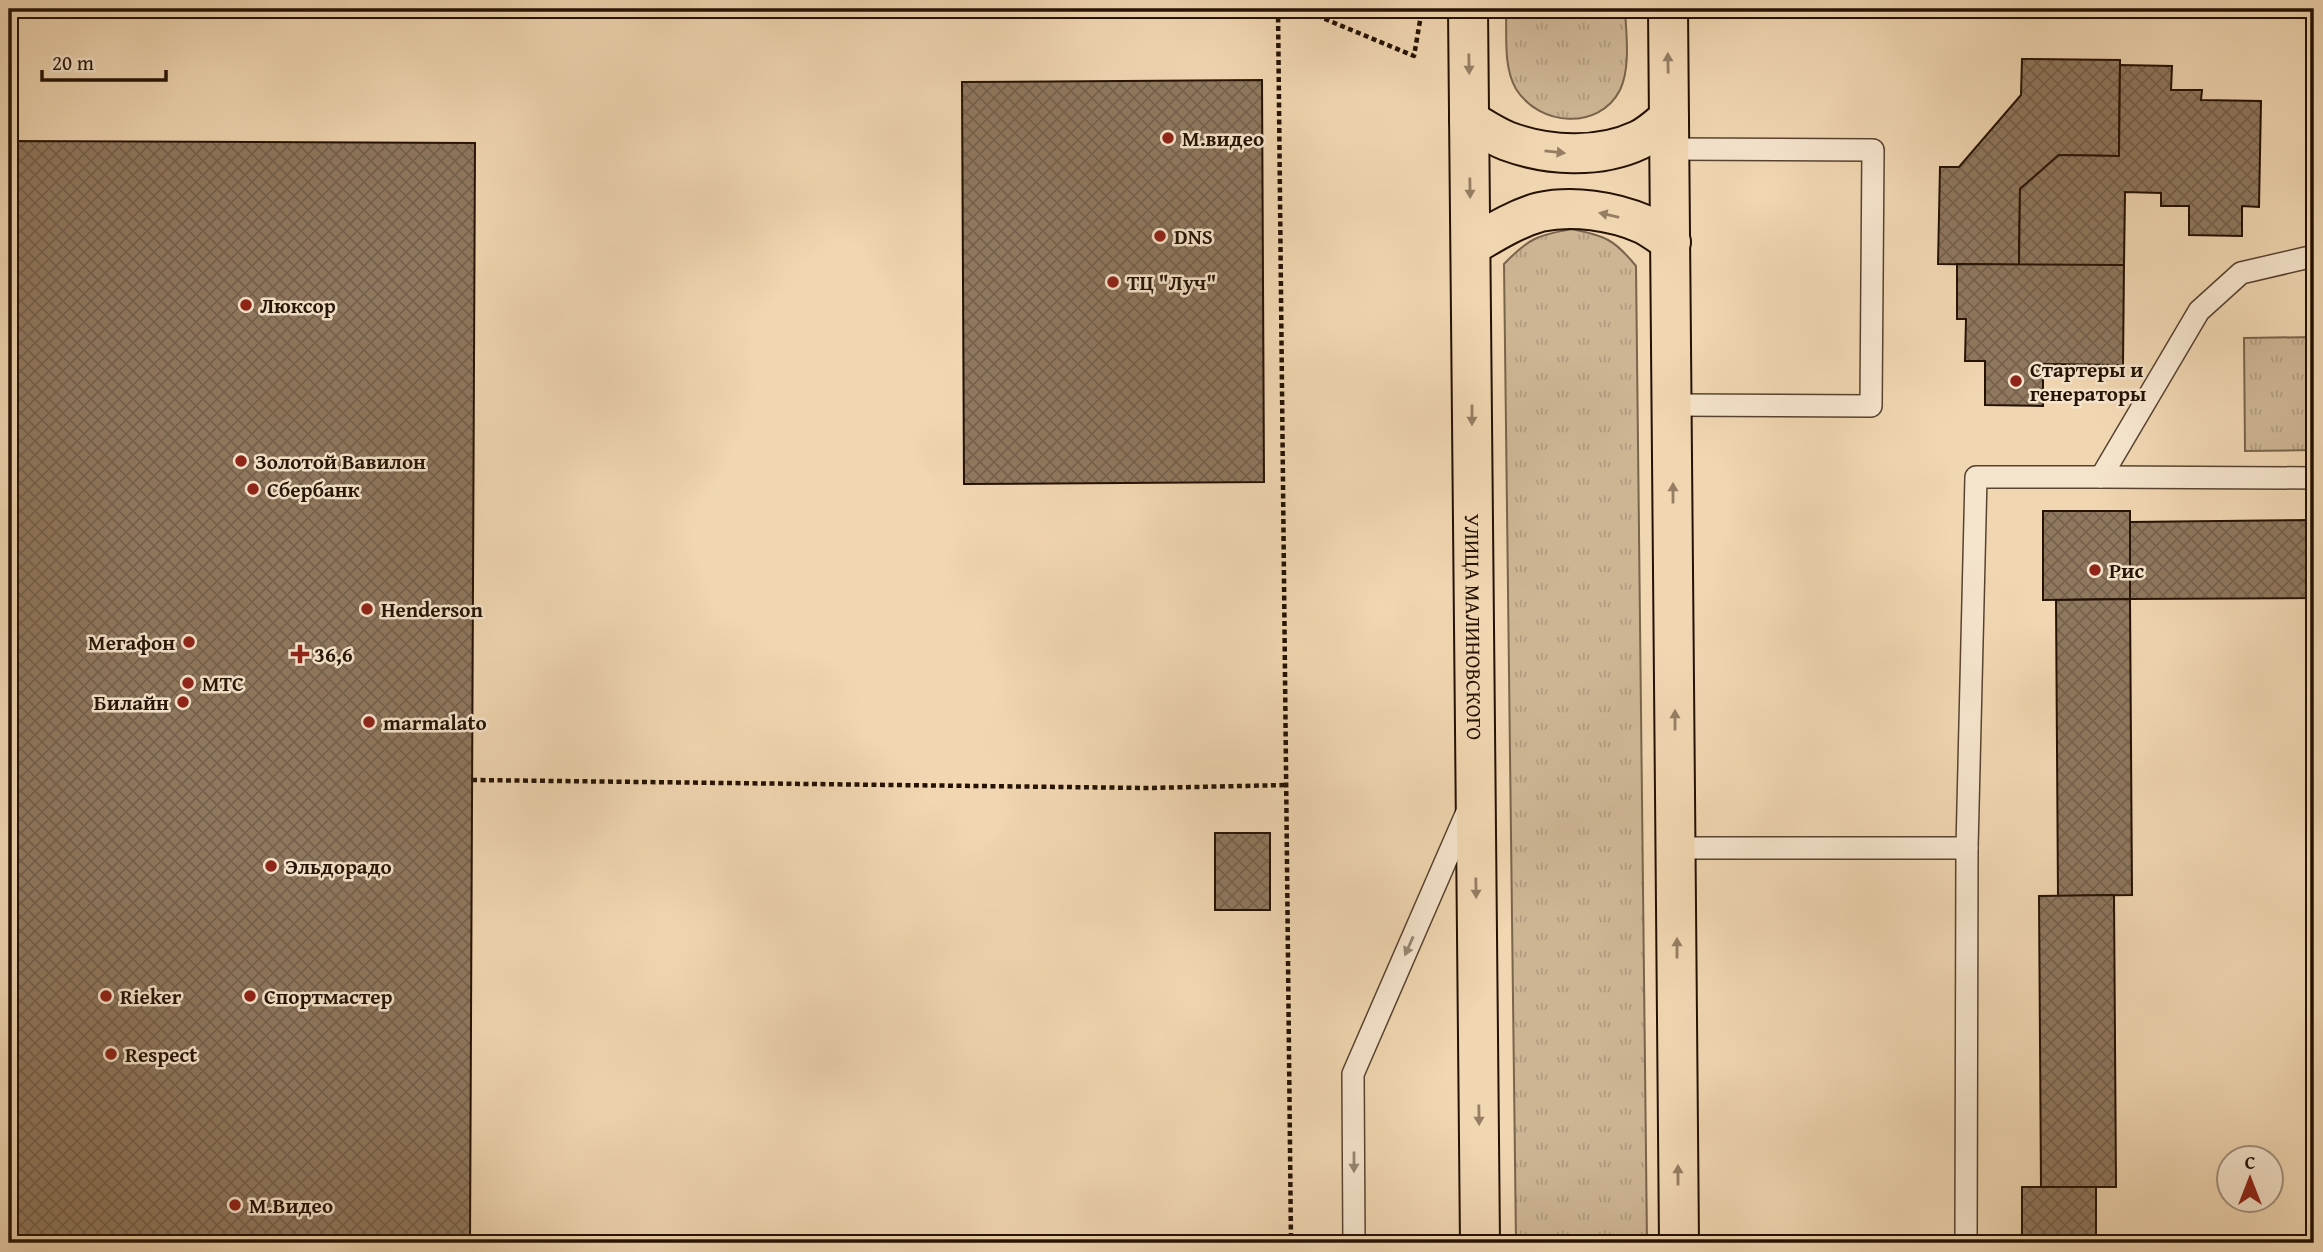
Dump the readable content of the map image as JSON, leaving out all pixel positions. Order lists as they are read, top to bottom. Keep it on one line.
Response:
{"streets":{"highway":["УЛИЦА МАЛИНОВСКОГО"]},"places":{"other":["М.видео","DNS","ТЦ \"Луч\"","Люксор","Стартеры и генераторы","Золотой Вавилон","Сбербанк","Рис","Henderson","Мегафон","МТС","Билайн","marmalato","Эльдорадо","Rieker","Спортмастер","Respect","М.Видео"],"health":["36,6"]},"scale_bar":"20 m","north":"top"}
